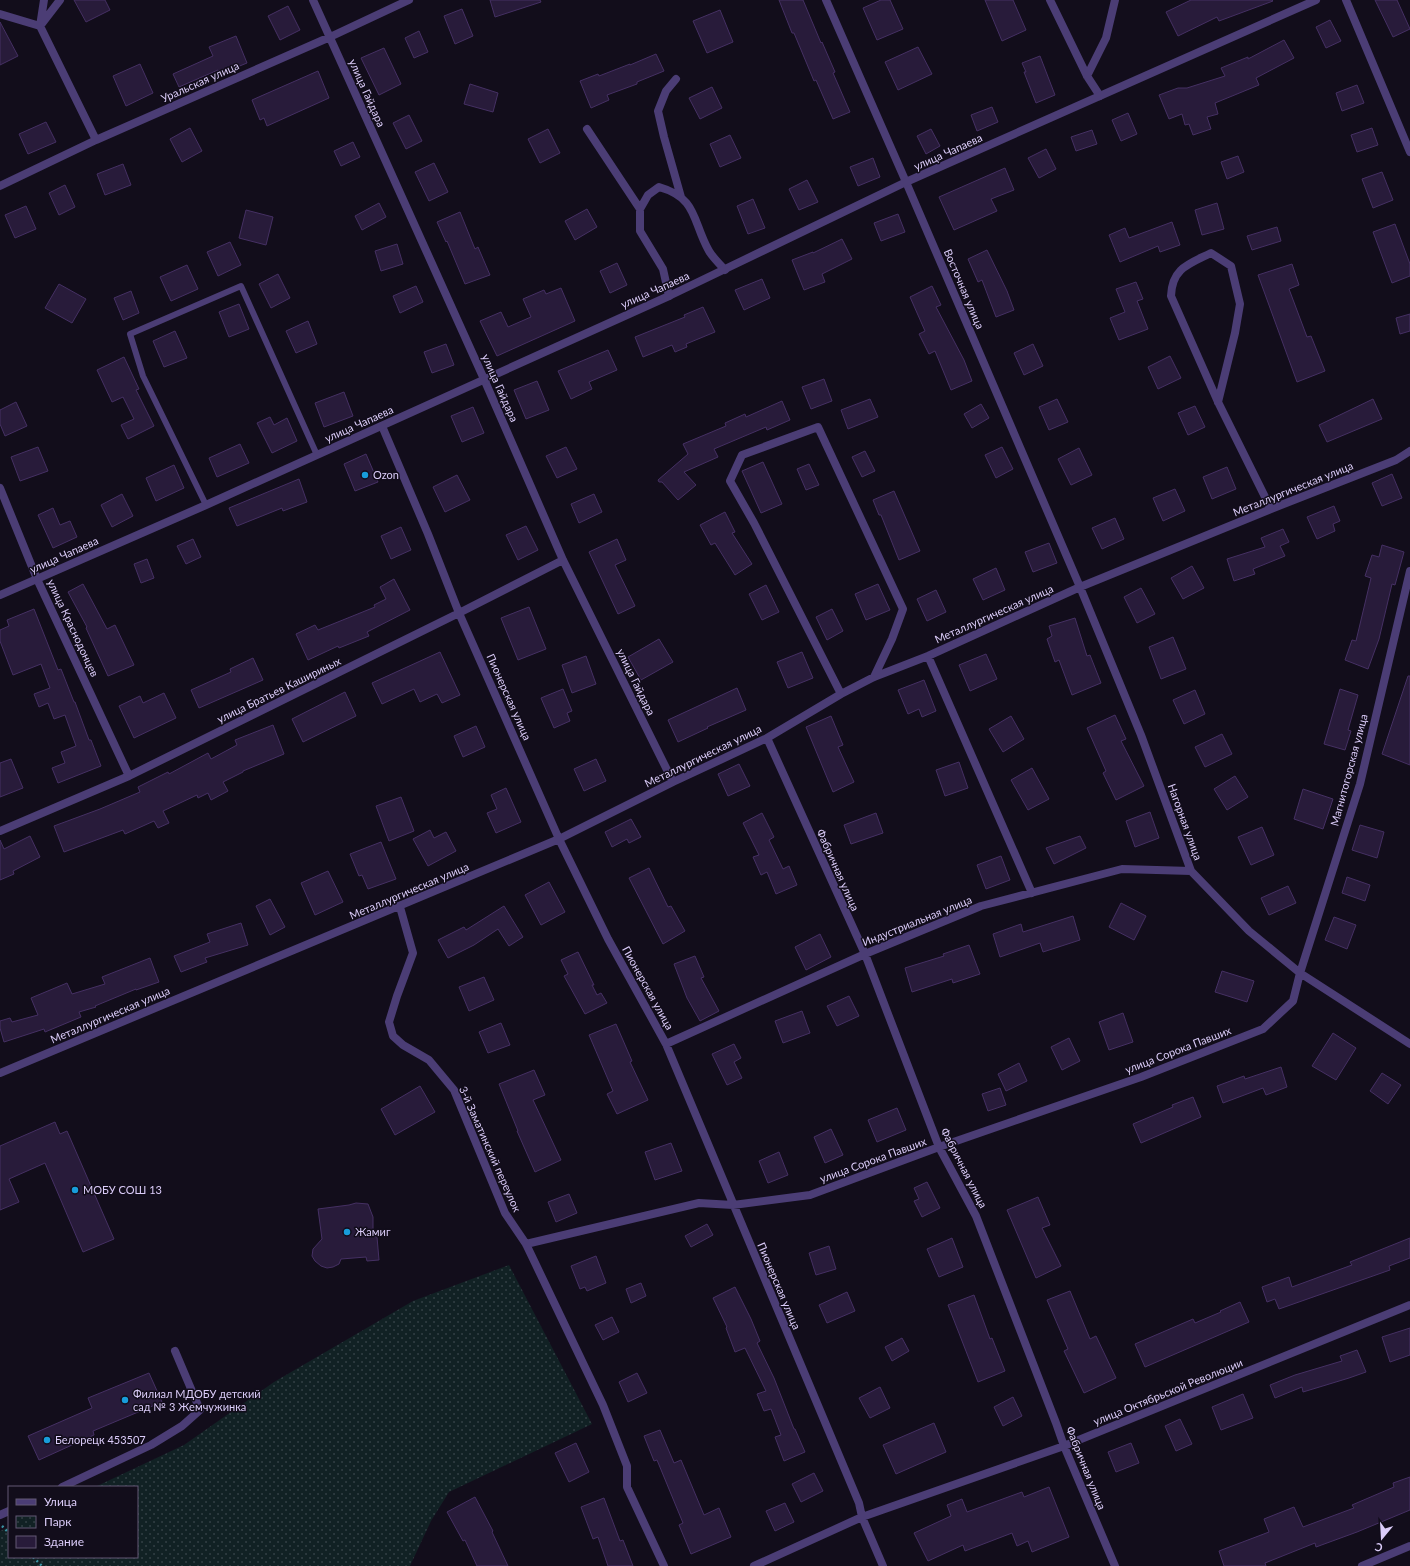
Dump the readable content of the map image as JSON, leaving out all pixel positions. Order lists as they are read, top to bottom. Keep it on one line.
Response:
{"streets":{"street":["Уральская улица","улица Гайдара","улица Чапаева","Восточная улица","Металлургическая улица","улица Краснодонцев","улица Братьев Кашириных","Пионерская улица","Магнитогорская улица","Нагорная улица","Фабричная улица","Индустриальная улица","улица Сорока Павших","3-й Заматинский переулок","улица Октябрьской Революции"]},"crossings":[["Уральская улица","улица Гайдара"],["улица Гайдара","улица Чапаева"],["улица Гайдара","Металлургическая улица"],["улица Гайдара","улица Братьев Кашириных"],["улица Чапаева","Восточная улица"],["улица Чапаева","улица Краснодонцев"],["улица Чапаева","Пионерская улица"],["Восточная улица","Металлургическая улица"],["Восточная улица","Нагорная улица"],["Металлургическая улица","Пионерская улица"],["Металлургическая улица","Нагорная улица"],["Металлургическая улица","Фабричная улица"],["Металлургическая улица","3-й Заматинский переулок"],["улица Краснодонцев","улица Братьев Кашириных"],["улица Братьев Кашириных","Пионерская улица"],["Пионерская улица","Индустриальная улица"],["Пионерская улица","улица Сорока Павших"],["Пионерская улица","улица Октябрьской Революции"],["Магнитогорская улица","Нагорная улица"],["Магнитогорская улица","улица Сорока Павших"],["Нагорная улица","Индустриальная улица"],["Нагорная улица","улица Сорока Павших"],["Фабричная улица","Индустриальная улица"],["Фабричная улица","улица Сорока Павших"],["Фабричная улица","улица Октябрьской Революции"],["улица Сорока Павших","3-й Заматинский переулок"]],"places":["Ozon","МОБУ СОШ 13","Жамиг","Филиал МДОБУ детский сад № 3 Жемчужинка","Белорецк 453507"],"legend":["Улица","Парк","Здание"],"north":"bottom"}
